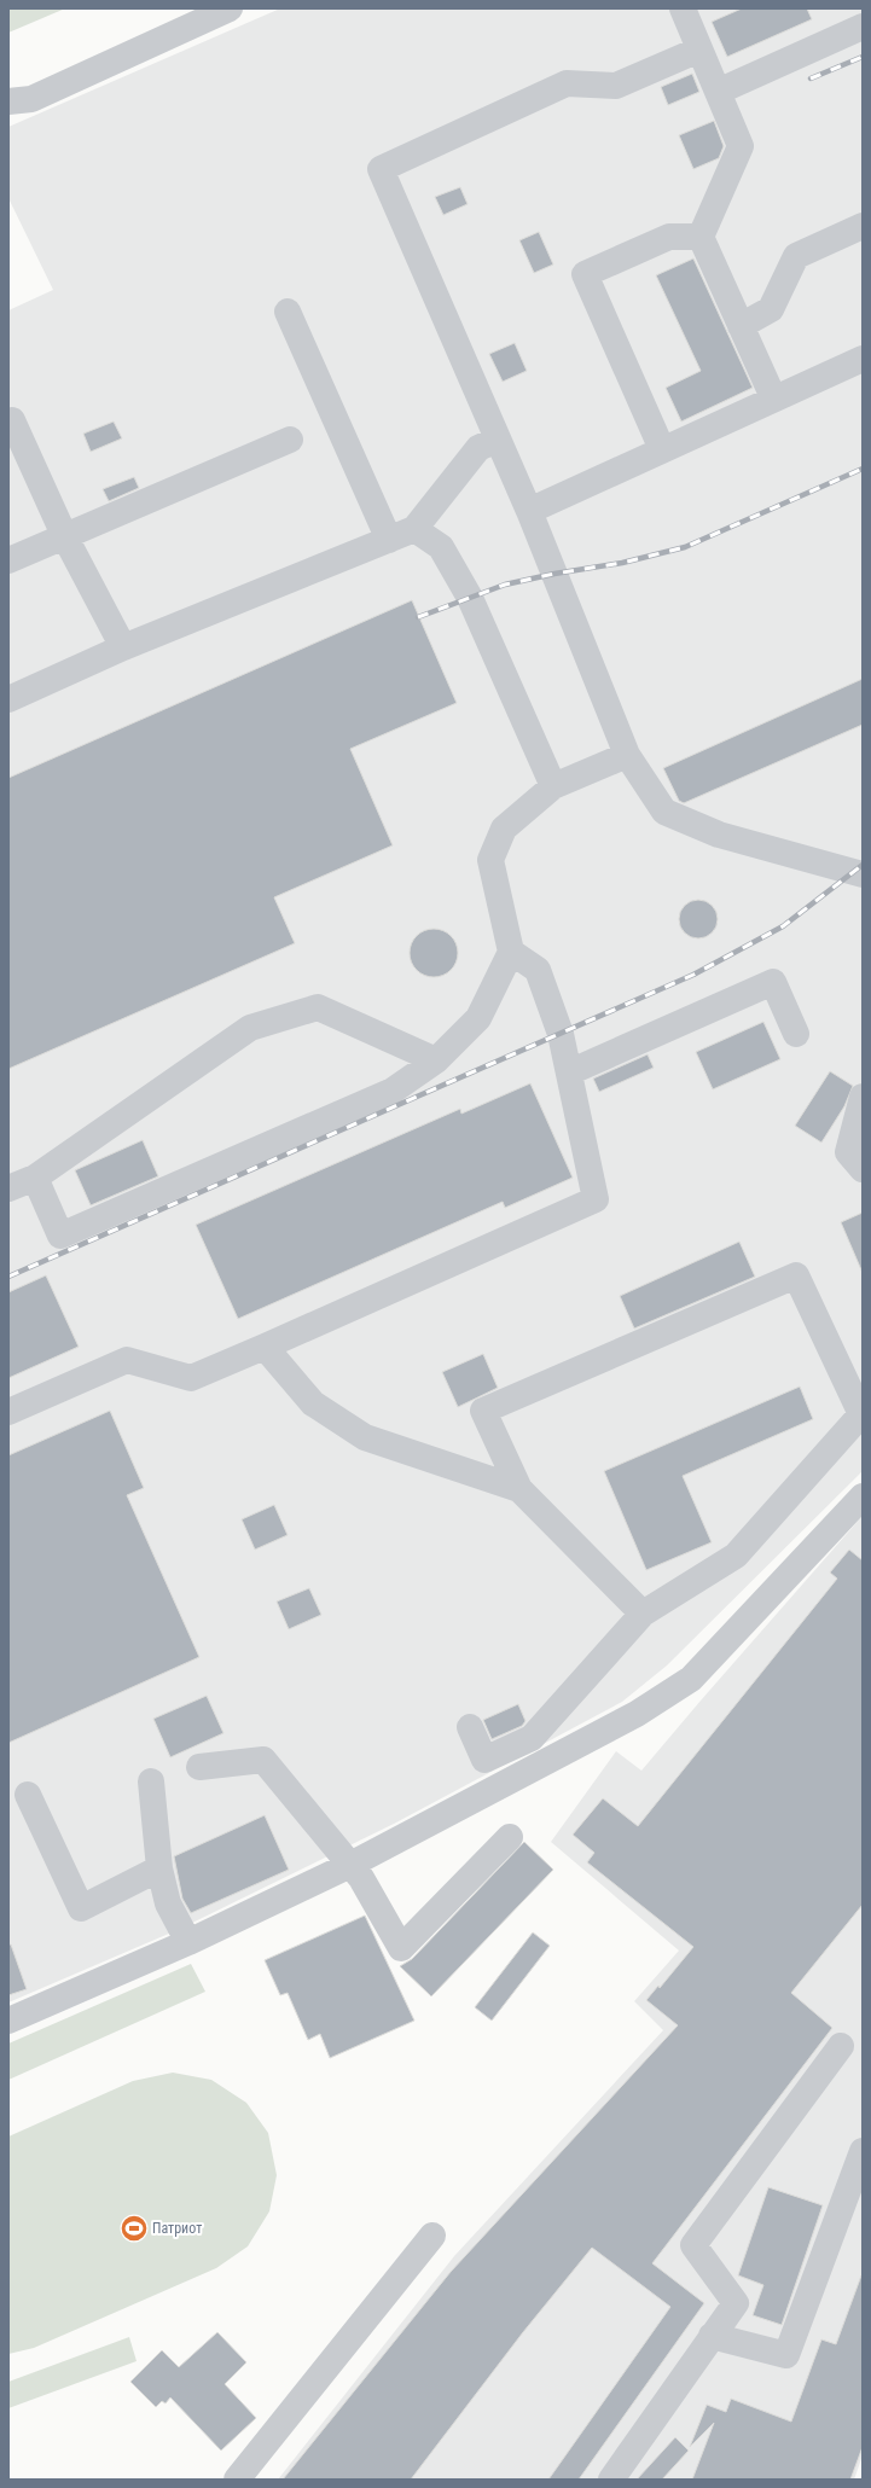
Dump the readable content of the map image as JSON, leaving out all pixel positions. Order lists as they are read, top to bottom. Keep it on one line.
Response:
{"places":{"sports":["Патриот"]}}
